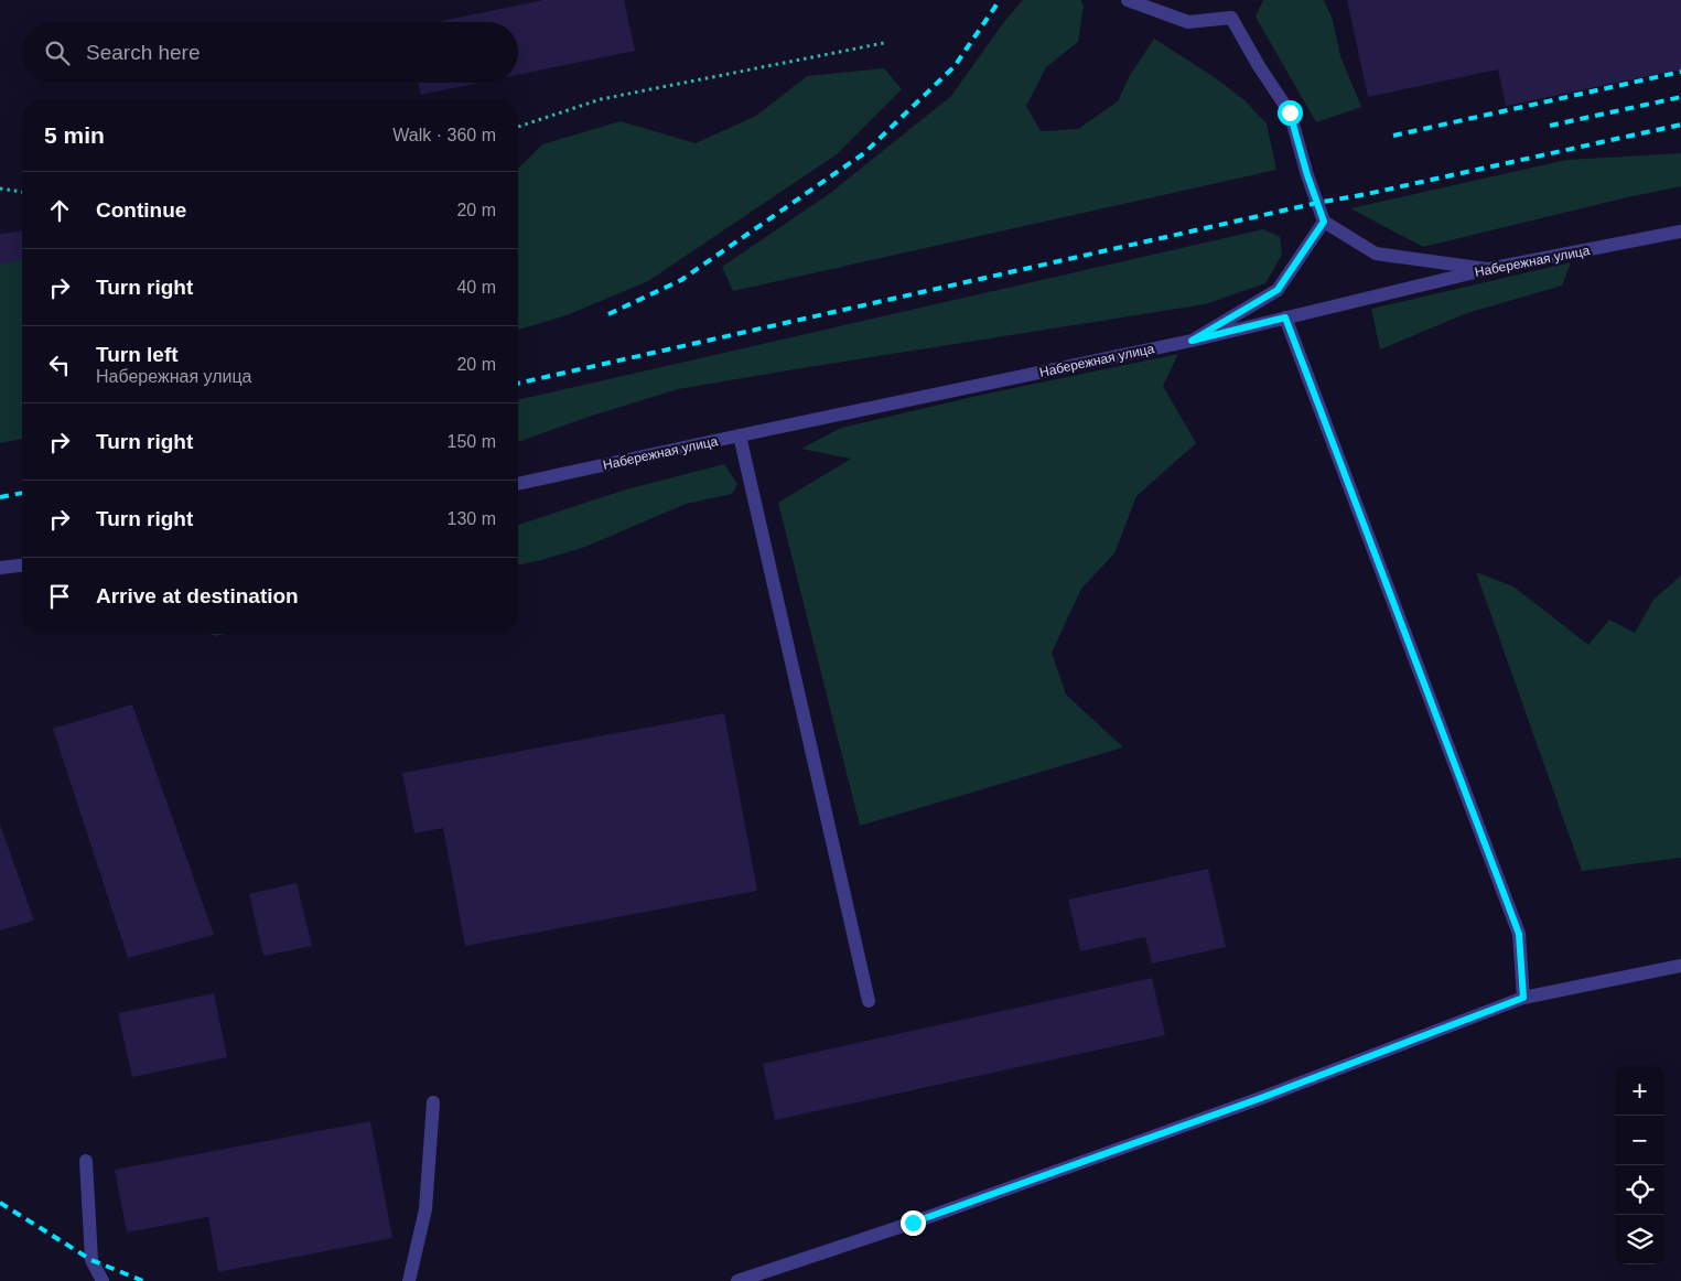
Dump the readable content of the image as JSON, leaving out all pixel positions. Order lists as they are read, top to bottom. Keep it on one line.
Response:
{"streets":{"street":["Набережная улица"]},"page":{"search":"Search here","heading":["5 min","Walk · 360 m"],"list":[["Continue","20 m"],["Turn right","40 m"],["Turn left","Набережная улица","20 m"],["Turn right","150 m"],["Turn right","130 m"],"Arrive at destination"],"map_buttons":["+","−"]}}
